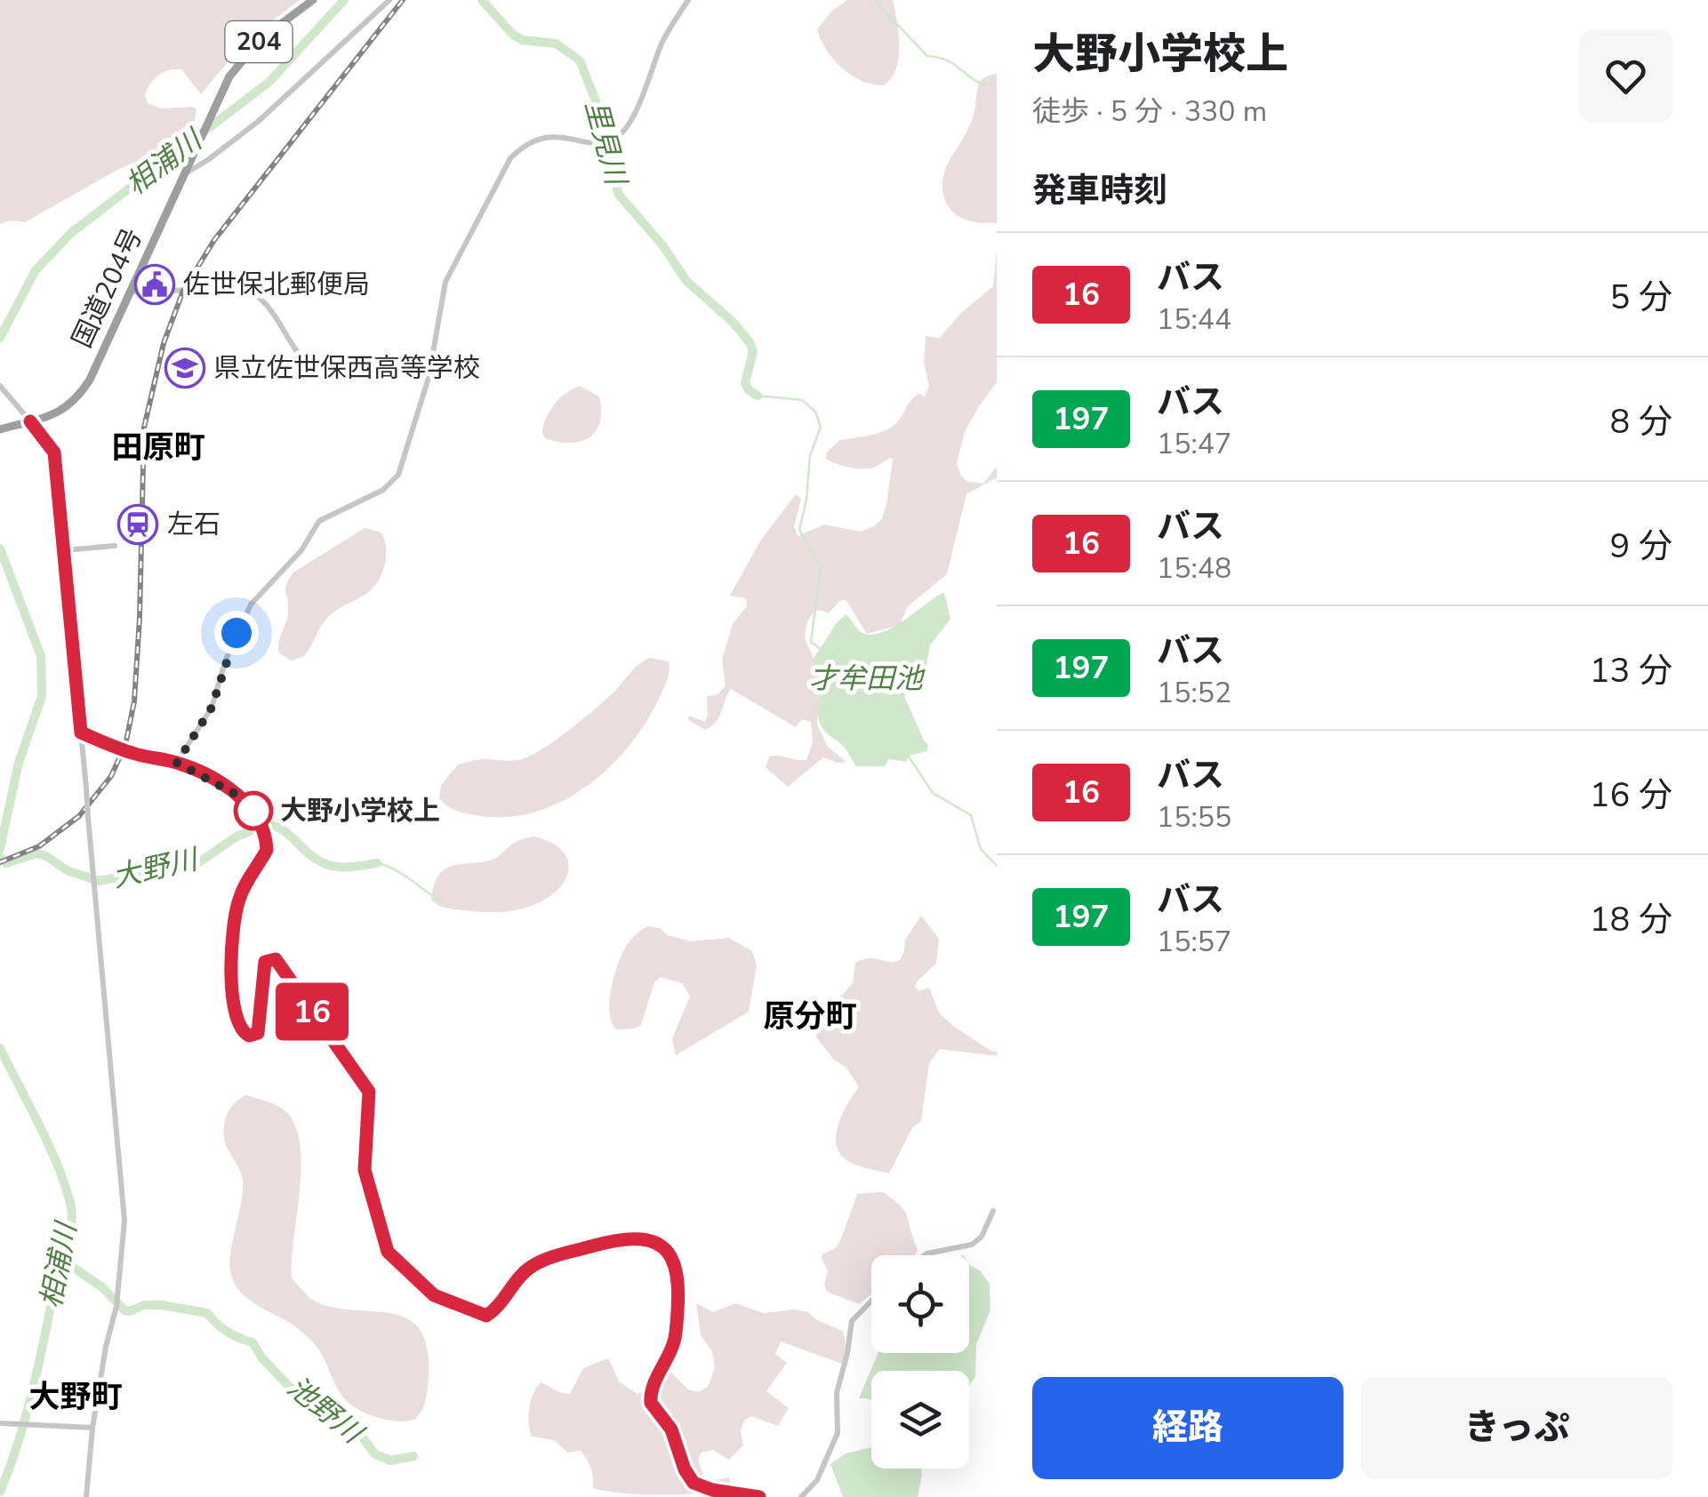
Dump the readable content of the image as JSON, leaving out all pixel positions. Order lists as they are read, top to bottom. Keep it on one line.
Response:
{"streets":{"highway":["204","国道204号"]},"districts":["田原町","原分町","大野町"],"water":["里見川","相浦川","才牟田池","大野川","池野川"],"places":{"public building":["佐世保北郵便局"],"school or university":["県立佐世保西高等学校"],"station":["左石"],"other":["大野小学校上"]},"lines":["bus line 16"],"page":{"on_map":"16","heading":[["大野小学校上","徒歩 · 5 分 · 330 m"],"発車時刻"],"list":[{"mark":"16","name":"バス","note":"15:44","value":"5 分"},{"mark":"197","name":"バス","note":"15:47","value":"8 分"},{"mark":"16","name":"バス","note":"15:48","value":"9 分"},{"mark":"197","name":"バス","note":"15:52","value":"13 分"},{"mark":"16","name":"バス","note":"15:55","value":"16 分"},{"mark":"197","name":"バス","note":"15:57","value":"18 分"}],"buttons":["経路","きっぷ"]}}
